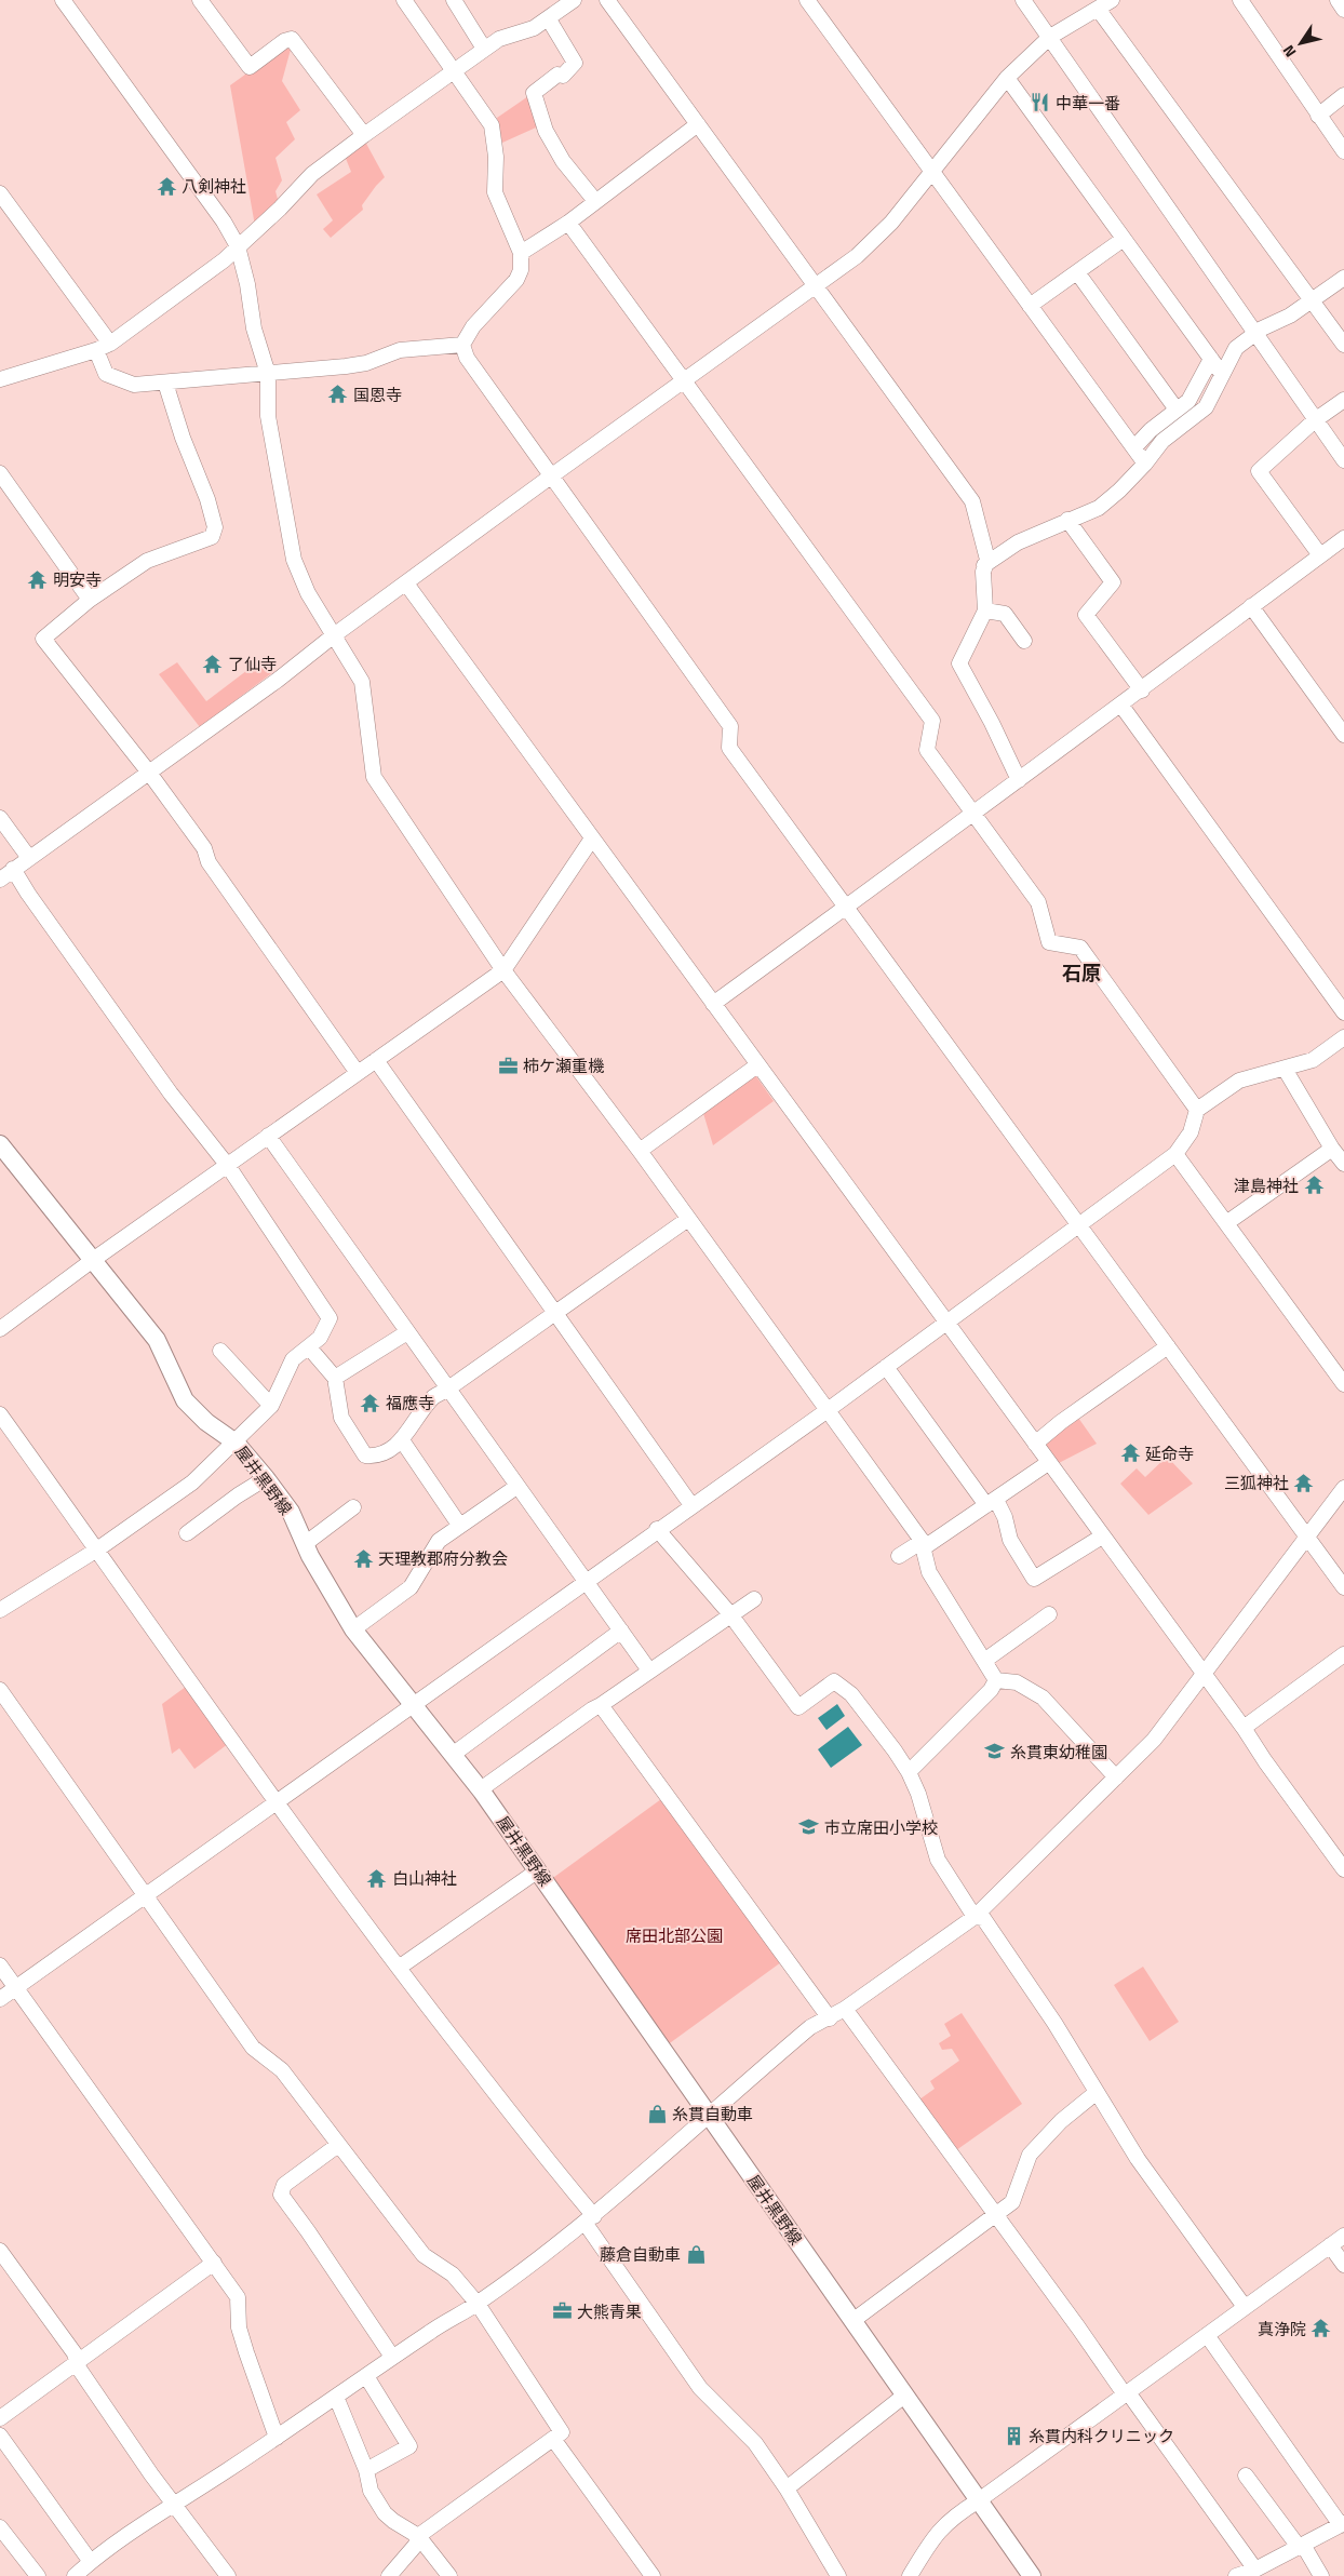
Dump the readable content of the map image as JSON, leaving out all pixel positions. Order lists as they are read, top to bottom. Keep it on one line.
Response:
{"streets":{"main road":["屋井黒野線"]},"districts":["石原"],"parks":["席田北部公園"],"places":{"restaurant":["中華一番"],"temple":["八剣神社","国恩寺","明安寺","了仙寺","津島神社","福應寺","延命寺","三狐神社","天理教郡府分教会","白山神社","真浄院"],"office":["柿ケ瀬重機","大熊青果"],"school or university":["糸貫東幼稚園","市立席田小学校"],"shop":["糸貫自動車","藤倉自動車"],"building":["糸貫内科クリニック"]},"north":"bottom left"}
